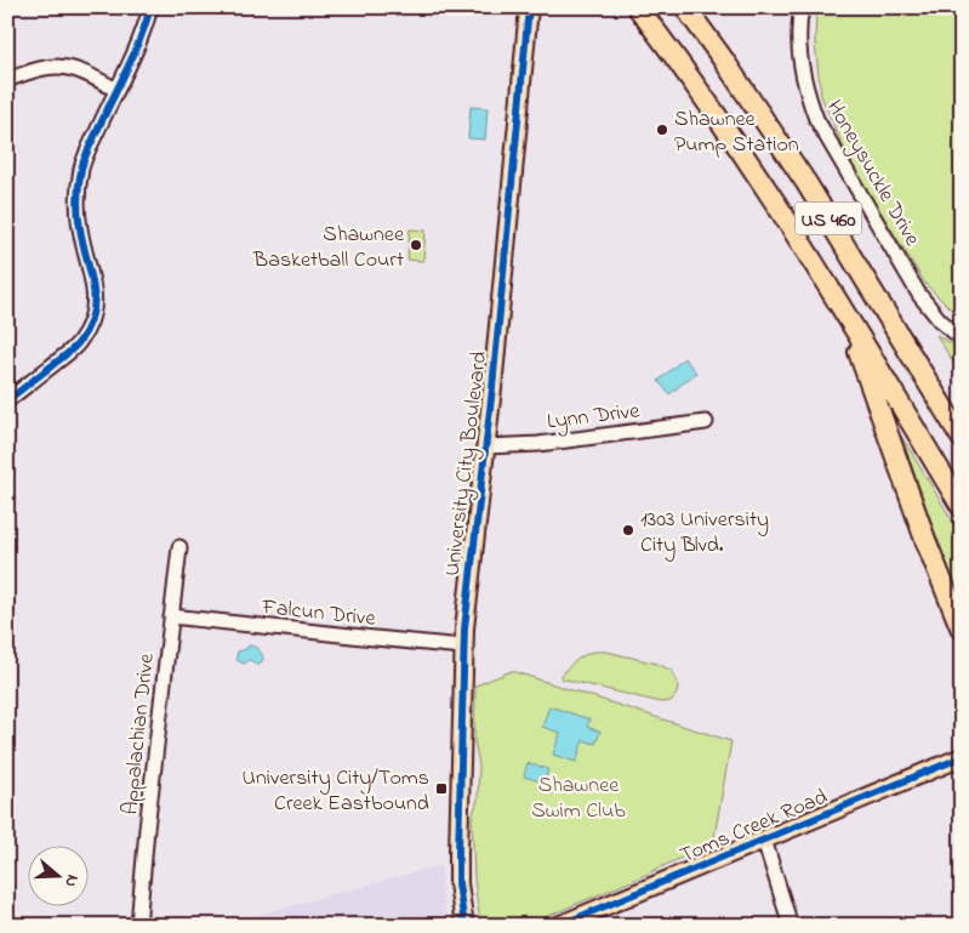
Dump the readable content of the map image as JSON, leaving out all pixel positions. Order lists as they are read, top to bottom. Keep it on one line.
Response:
{"streets":{"highway":["US 460"],"main road":["University City Boulevard","Toms Creek Road"],"street":["Honeysuckle Drive","Lynn Drive","Falcun Drive","Appalachian Drive"]},"crossings":[["Lynn Drive","University City Boulevard"],["University City Boulevard","Falcun Drive"],["Falcun Drive","Appalachian Drive"]],"parks":["Shawnee Swim Club"],"places":{"other":["Shawnee Pump Station","Shawnee Basketball Court","1303 University City Blvd."],"transit":["University City/Toms Creek Eastbound"]},"north":"right"}
